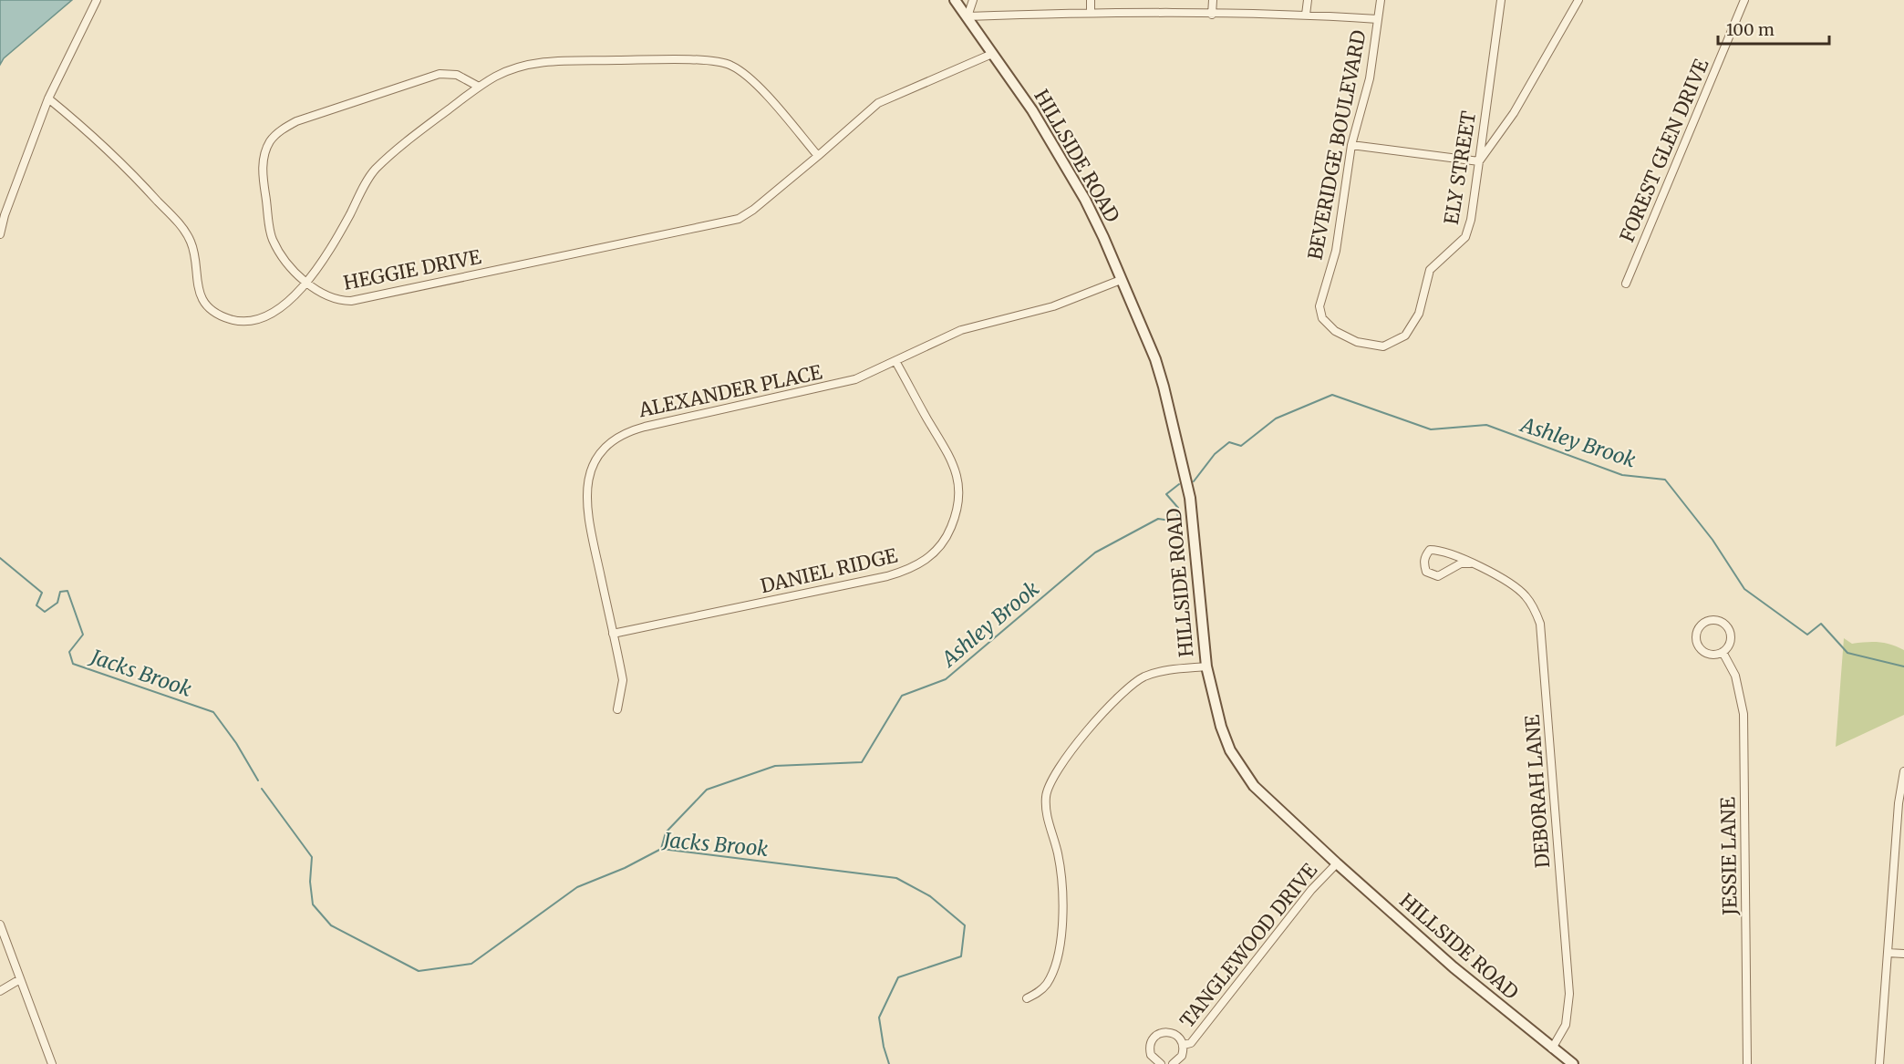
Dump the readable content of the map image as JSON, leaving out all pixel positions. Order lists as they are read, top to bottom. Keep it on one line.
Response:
{"streets":{"street":["BEVERIDGE BOULEVARD","FOREST GLEN DRIVE","HILLSIDE ROAD","ELY STREET","HEGGIE DRIVE","ALEXANDER PLACE","DANIEL RIDGE","DEBORAH LANE","JESSIE LANE","TANGLEWOOD DRIVE"]},"crossings":[["BEVERIDGE BOULEVARD","ELY STREET"],["HILLSIDE ROAD","HEGGIE DRIVE"],["HILLSIDE ROAD","ALEXANDER PLACE"],["HILLSIDE ROAD","DEBORAH LANE"],["HILLSIDE ROAD","TANGLEWOOD DRIVE"],["ALEXANDER PLACE","DANIEL RIDGE"]],"water":["Ashley Brook","Jacks Brook"],"scale_bar":"100 m"}
